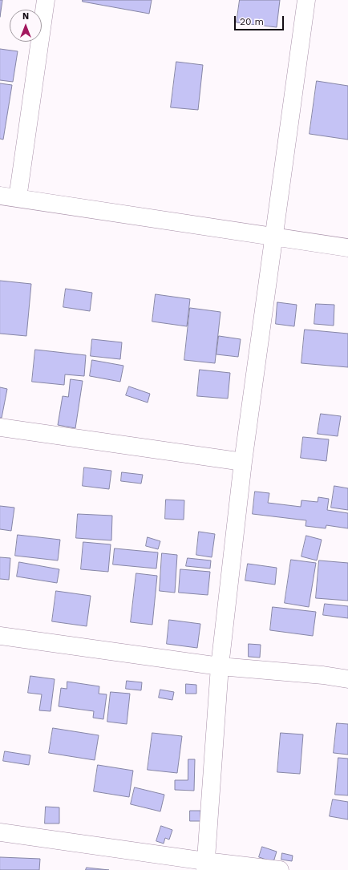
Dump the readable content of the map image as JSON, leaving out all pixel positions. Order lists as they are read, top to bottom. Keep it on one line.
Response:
{"scale_bar":"20 m","north":"top"}
